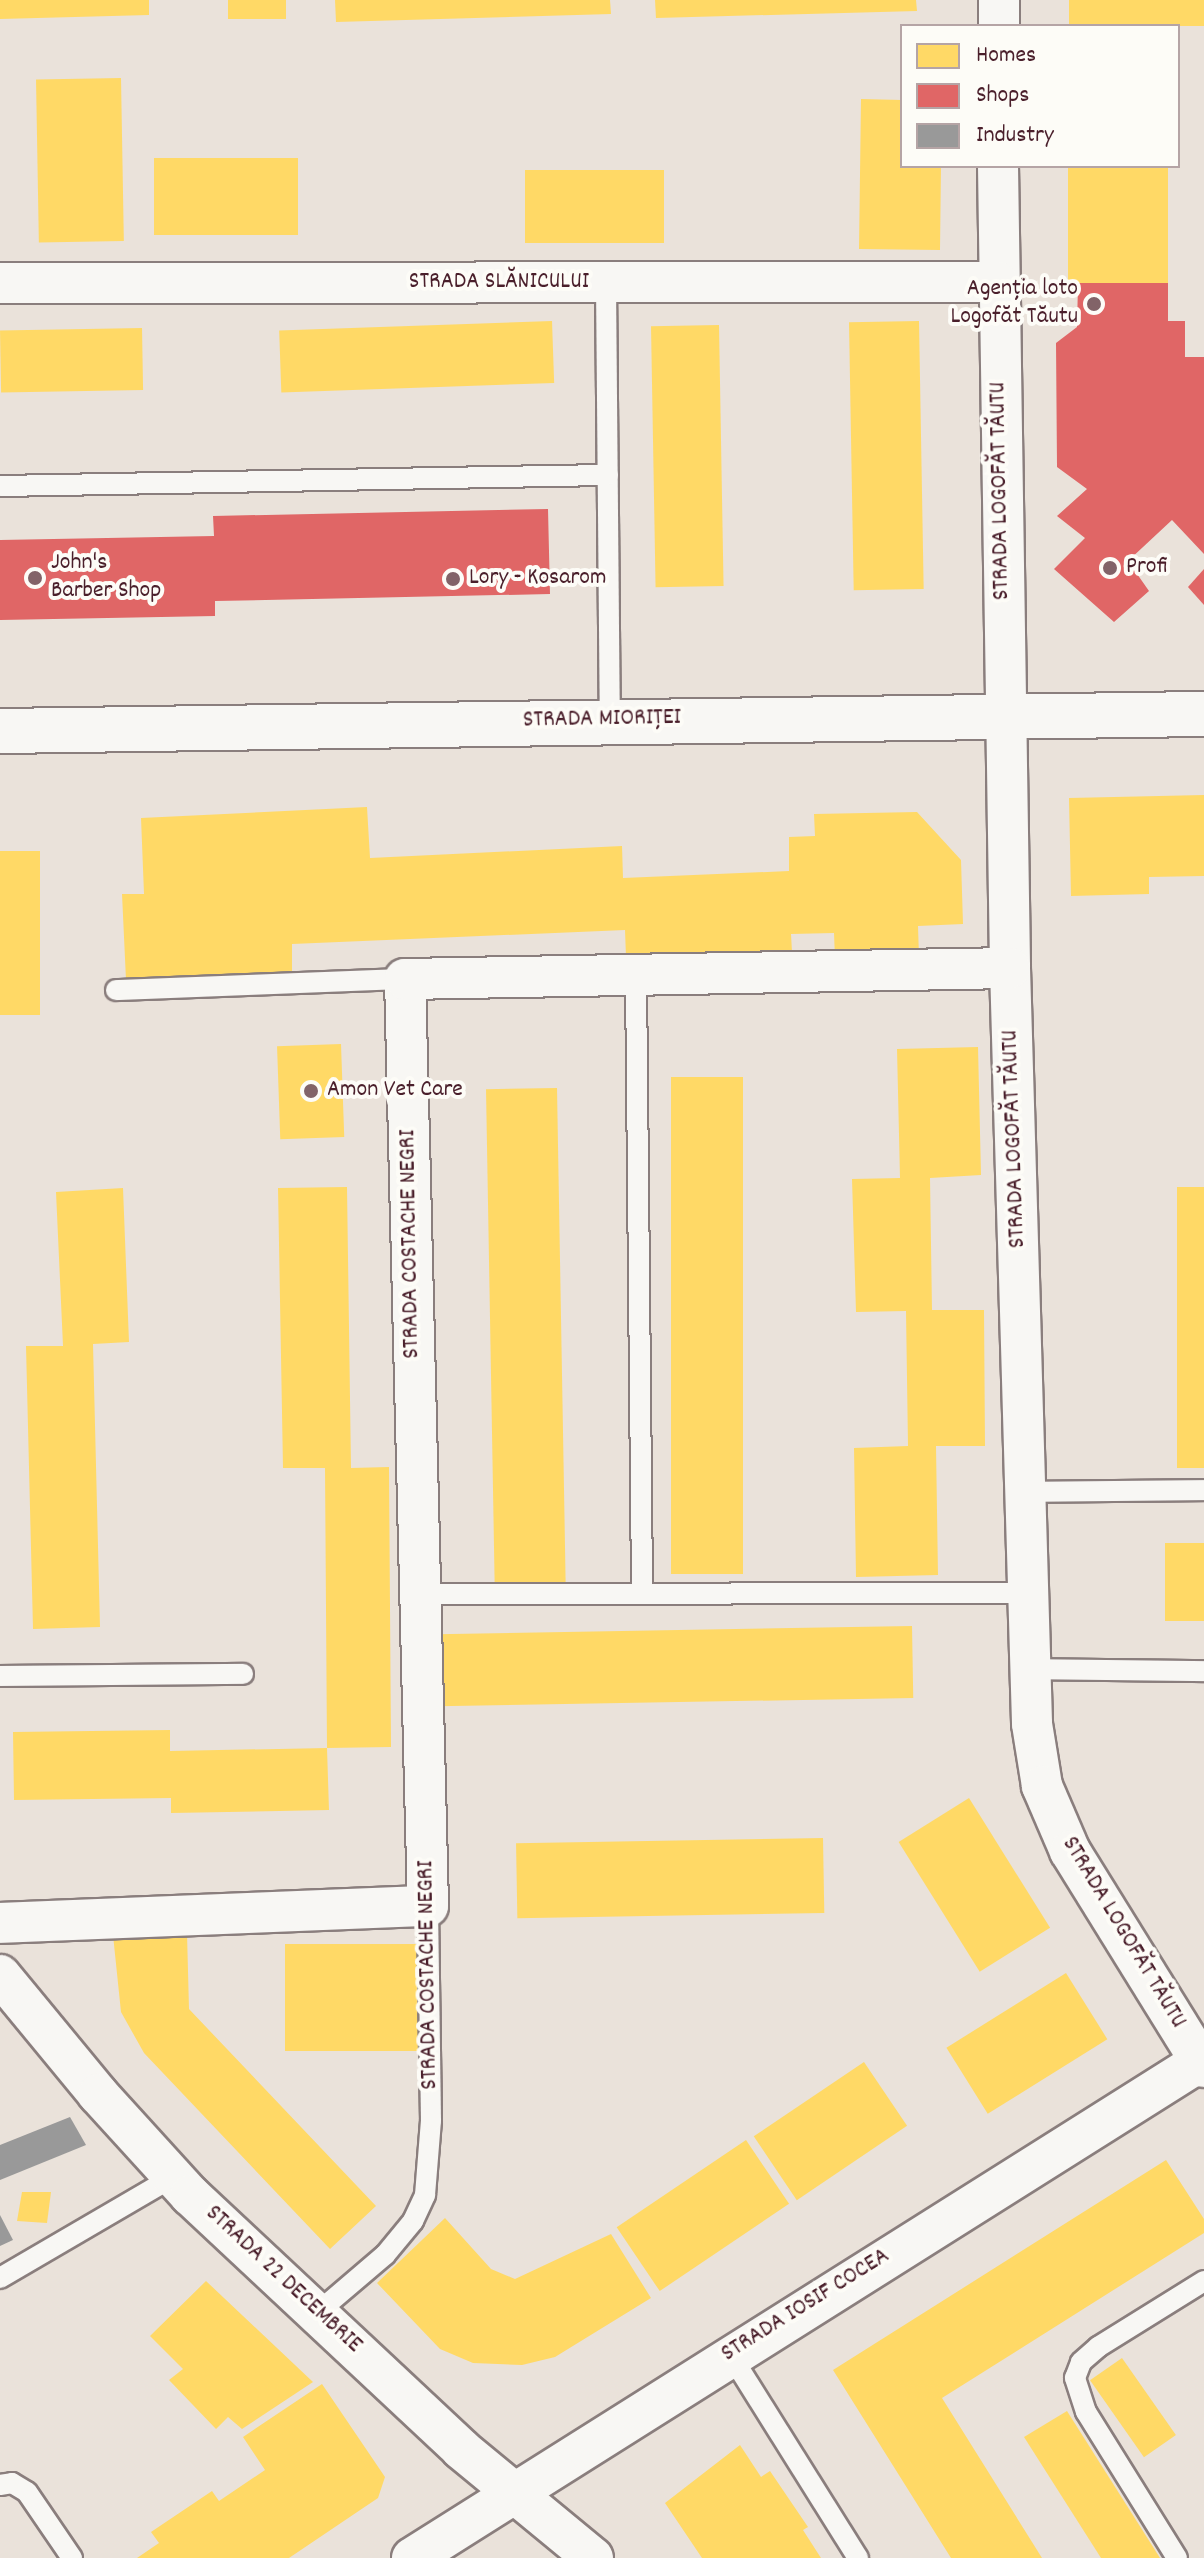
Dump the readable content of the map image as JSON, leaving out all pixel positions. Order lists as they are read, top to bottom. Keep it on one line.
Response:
{"streets":{"main road":["STRADA MIORIȚEI"],"street":["STRADA SLĂNICULUI","STRADA LOGOFĂT TĂUTU","STRADA COSTACHE NEGRI","STRADA 22 DECEMBRIE","STRADA IOSIF COCEA"]},"crossings":[["STRADA SLĂNICULUI","STRADA LOGOFĂT TĂUTU"],["STRADA LOGOFĂT TĂUTU","STRADA MIORIȚEI"],["STRADA LOGOFĂT TĂUTU","STRADA IOSIF COCEA"],["STRADA COSTACHE NEGRI","STRADA 22 DECEMBRIE"],["STRADA 22 DECEMBRIE","STRADA IOSIF COCEA"]],"places":["Agenția loto Logofăt Tăutu","Profi","John's Barber Shop","Lory - Kosarom","Amon Vet Care"],"legend":["Homes","Shops","Industry"]}
